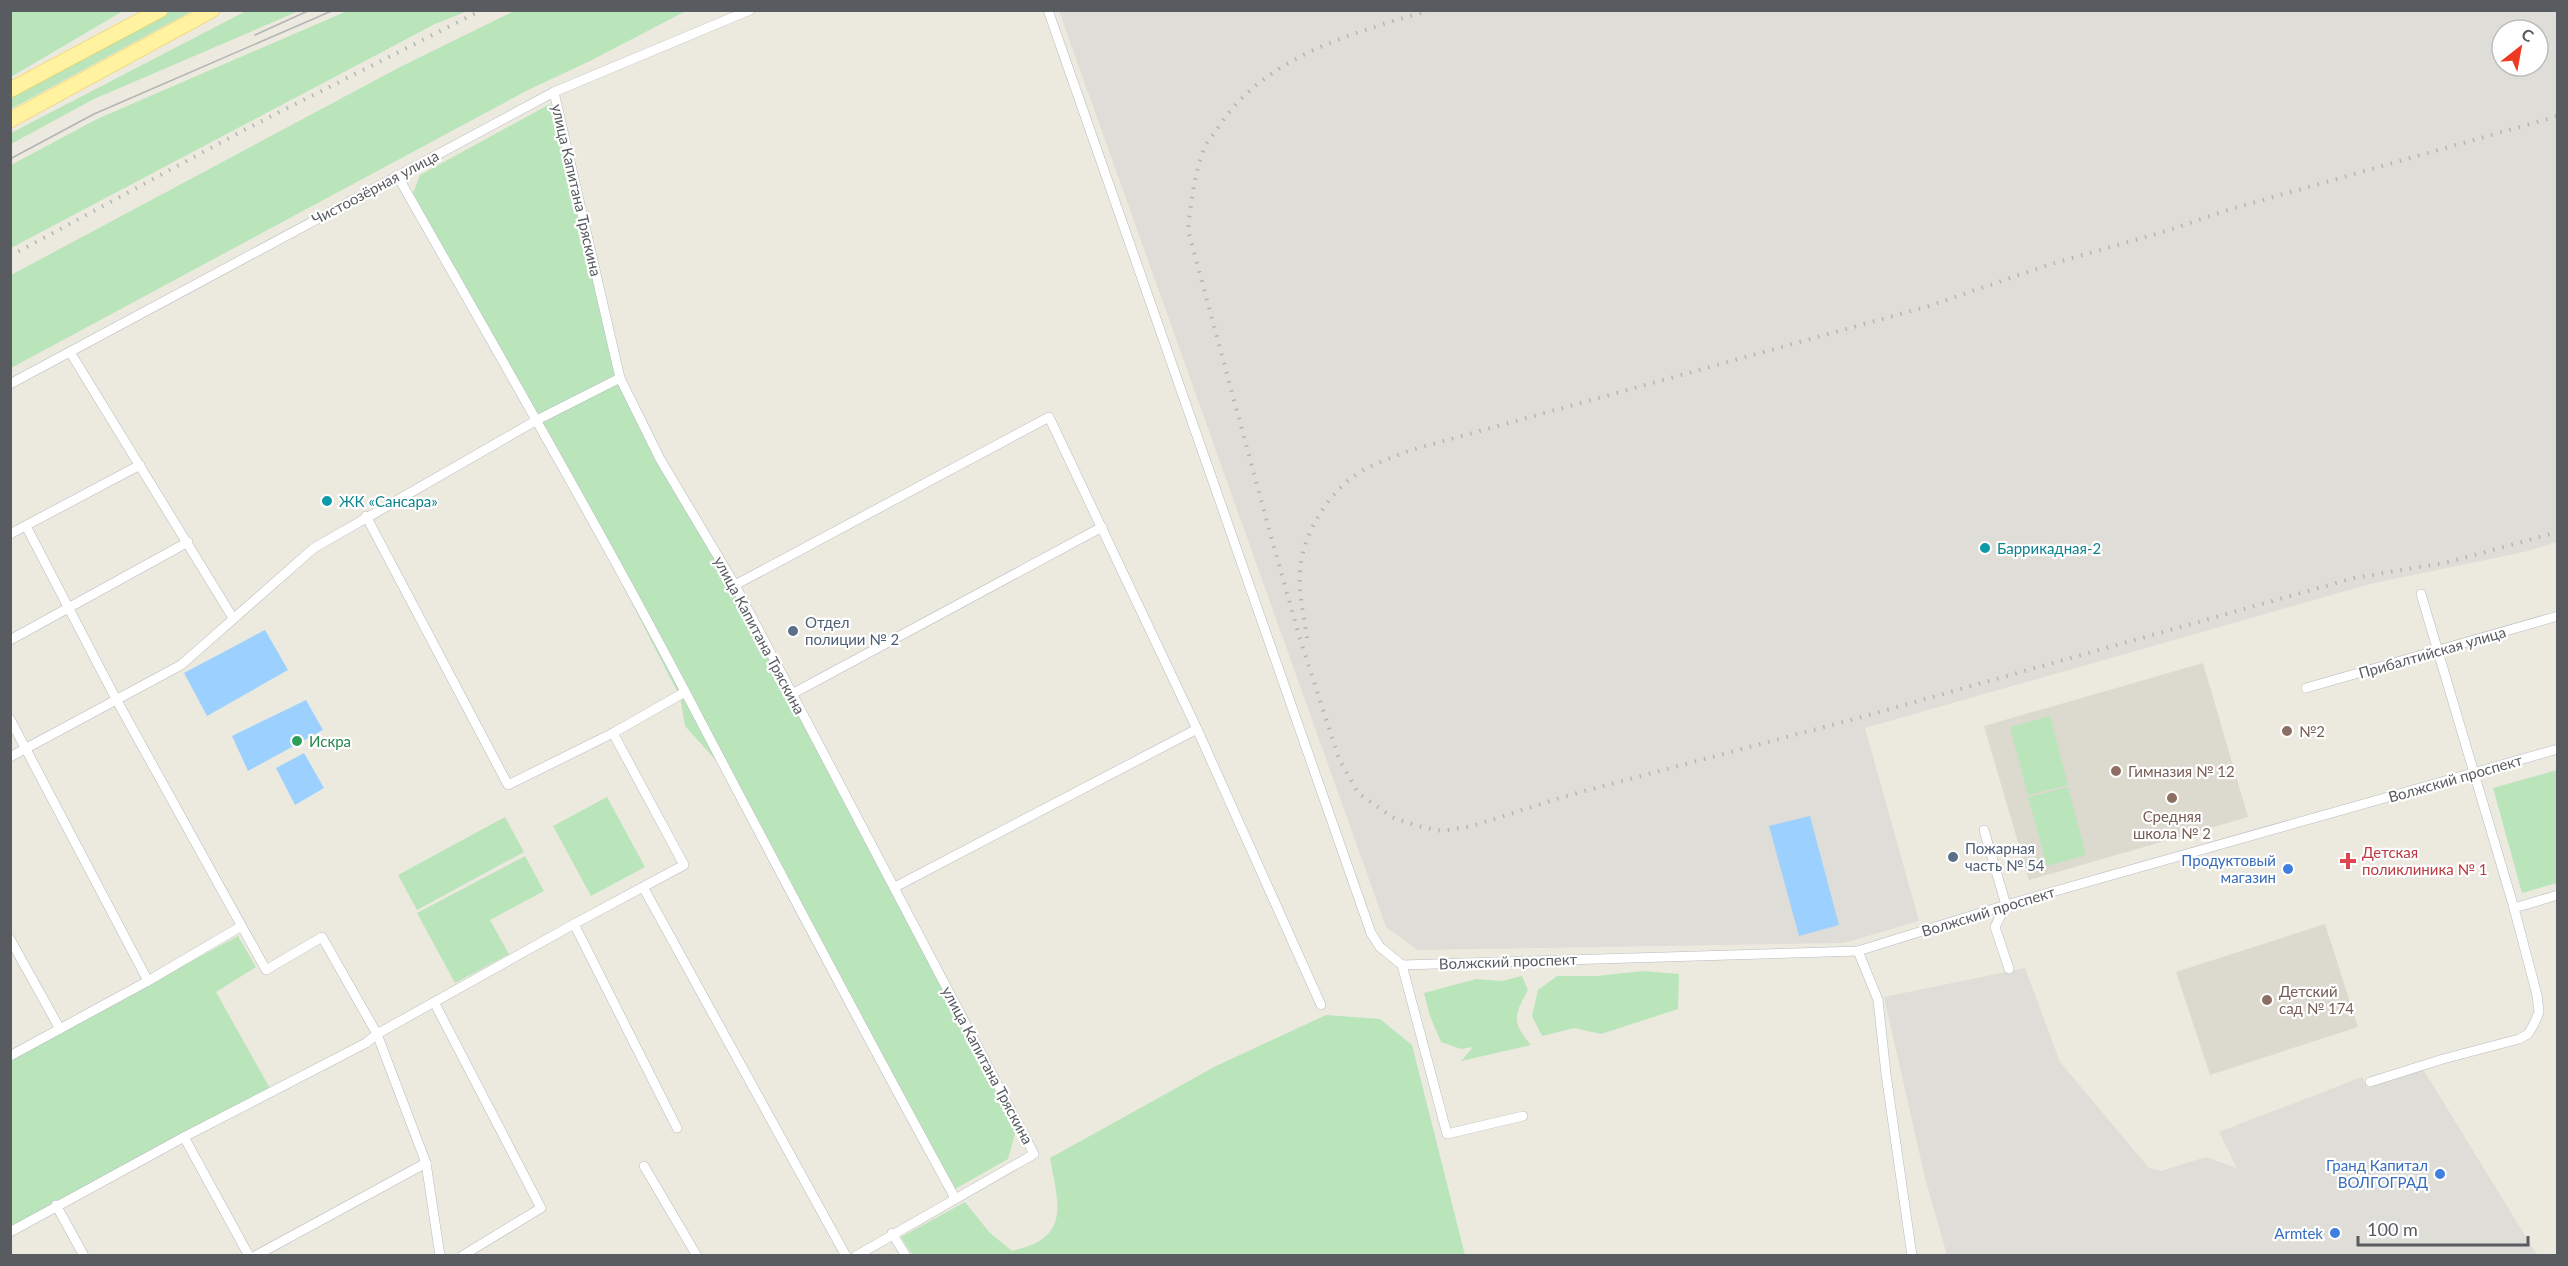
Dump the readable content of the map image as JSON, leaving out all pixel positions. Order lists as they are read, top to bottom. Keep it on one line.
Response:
{"streets":{"street":["Чистоозёрная улица","улица Капитана Тряскина","Прибалтийская улица","Волжский проспект"]},"crossings":[["Чистоозёрная улица","улица Капитана Тряскина"]],"places":{"other":["ЖК «Сансара»","Баррикадная-2","Отдел полиции № 2","№2","Искра","Гимназия № 12","Средняя школа № 2","Пожарная часть № 54","Продуктовый магазин","Детский сад № 174","Гранд Капитал ВОЛГОГРАД","Armtek"],"health":["Детская поликлиника № 1"]},"scale_bar":"100 m","north":"top right"}
